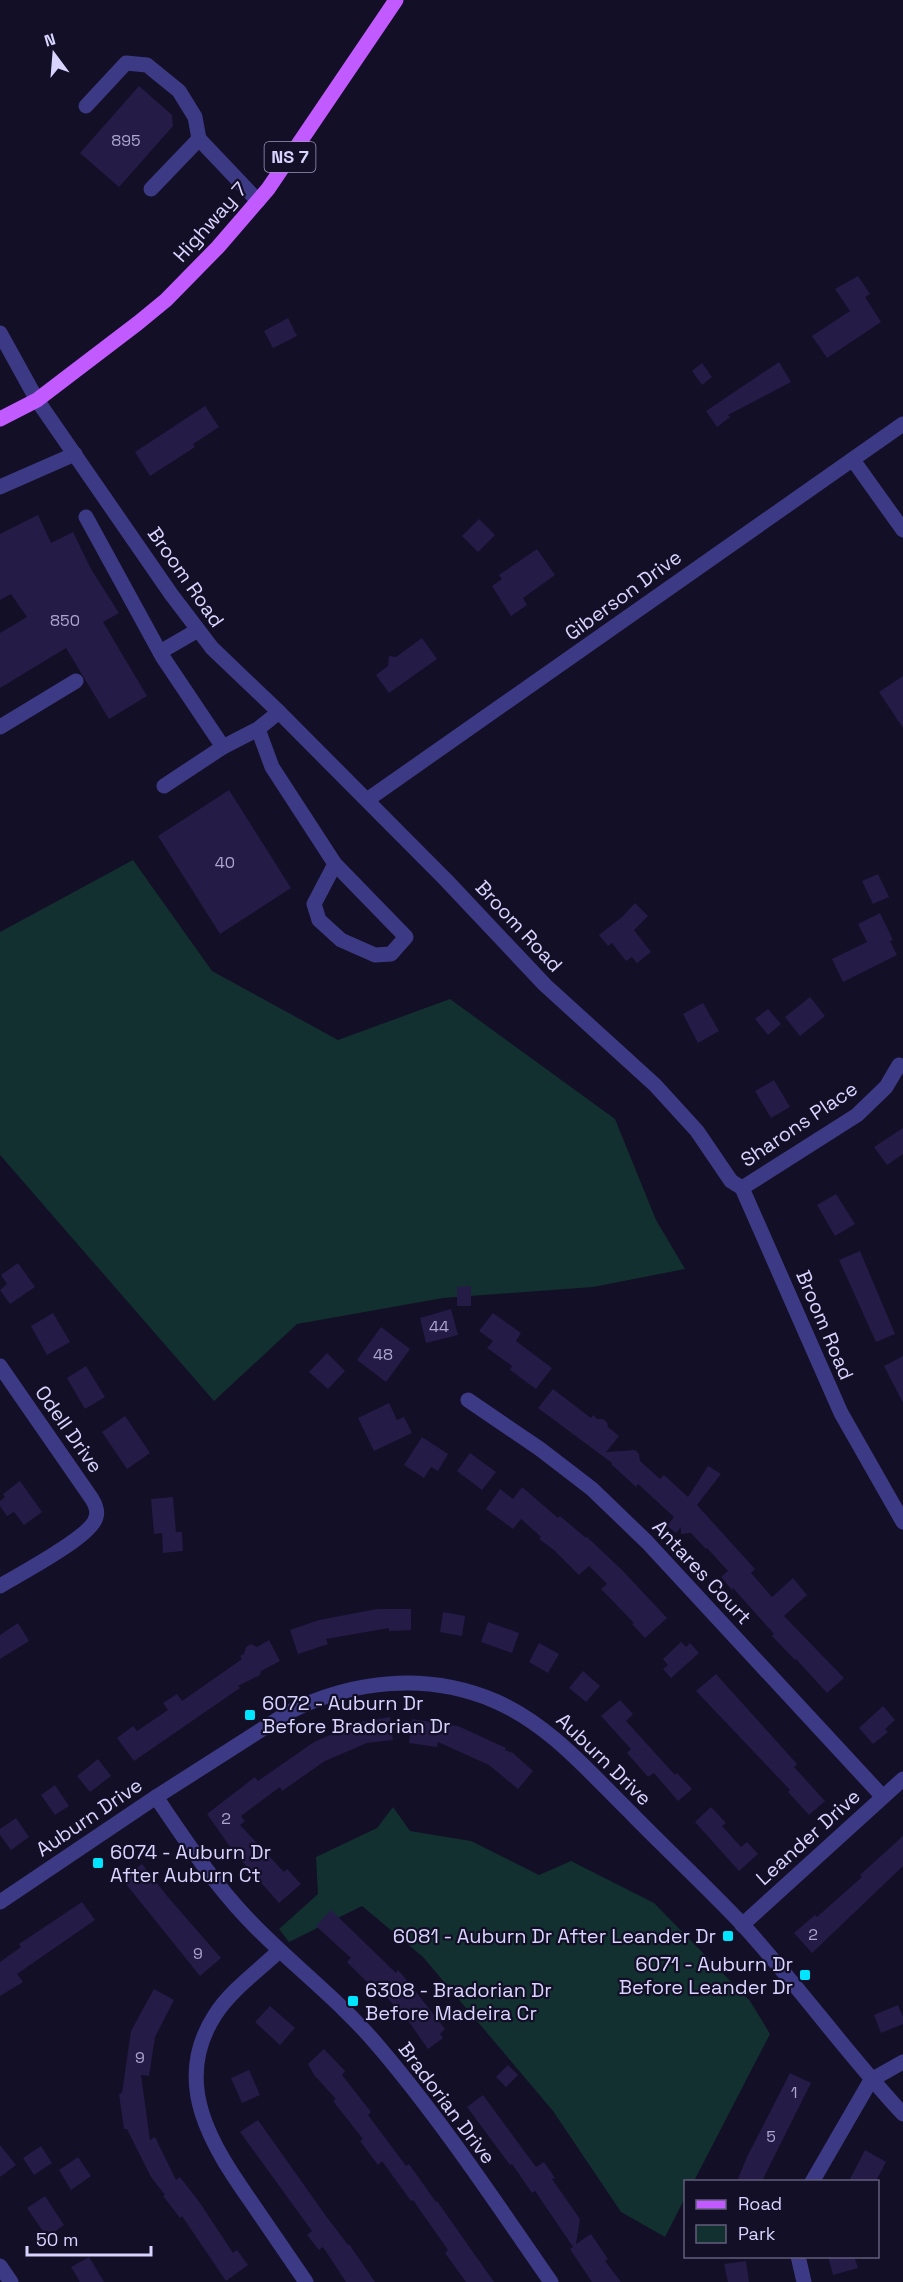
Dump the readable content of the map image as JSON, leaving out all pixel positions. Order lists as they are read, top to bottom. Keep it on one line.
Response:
{"streets":{"main road":["NS 7","Highway 7"],"street":["Broom Road","Giberson Drive","Sharons Place","Odell Drive","Antares Court","Auburn Drive","Leander Drive","Bradorian Drive"]},"crossings":[["Highway 7","Broom Road"],["Broom Road","Giberson Drive"],["Broom Road","Sharons Place"],["Antares Court","Leander Drive"],["Auburn Drive","Leander Drive"],["Auburn Drive","Bradorian Drive"]],"places":{"transit":["6072 - Auburn Dr Before Bradorian Dr","6074 - Auburn Dr After Auburn Ct","6081 - Auburn Dr After Leander Dr","6071 - Auburn Dr Before Leander Dr","6308 - Bradorian Dr Before Madeira Cr"]},"house_numbers":["895","850","40","44","48","2","2","9","9","1","5"],"legend":["Road","Park"],"scale_bar":"50 m","north":"top"}
